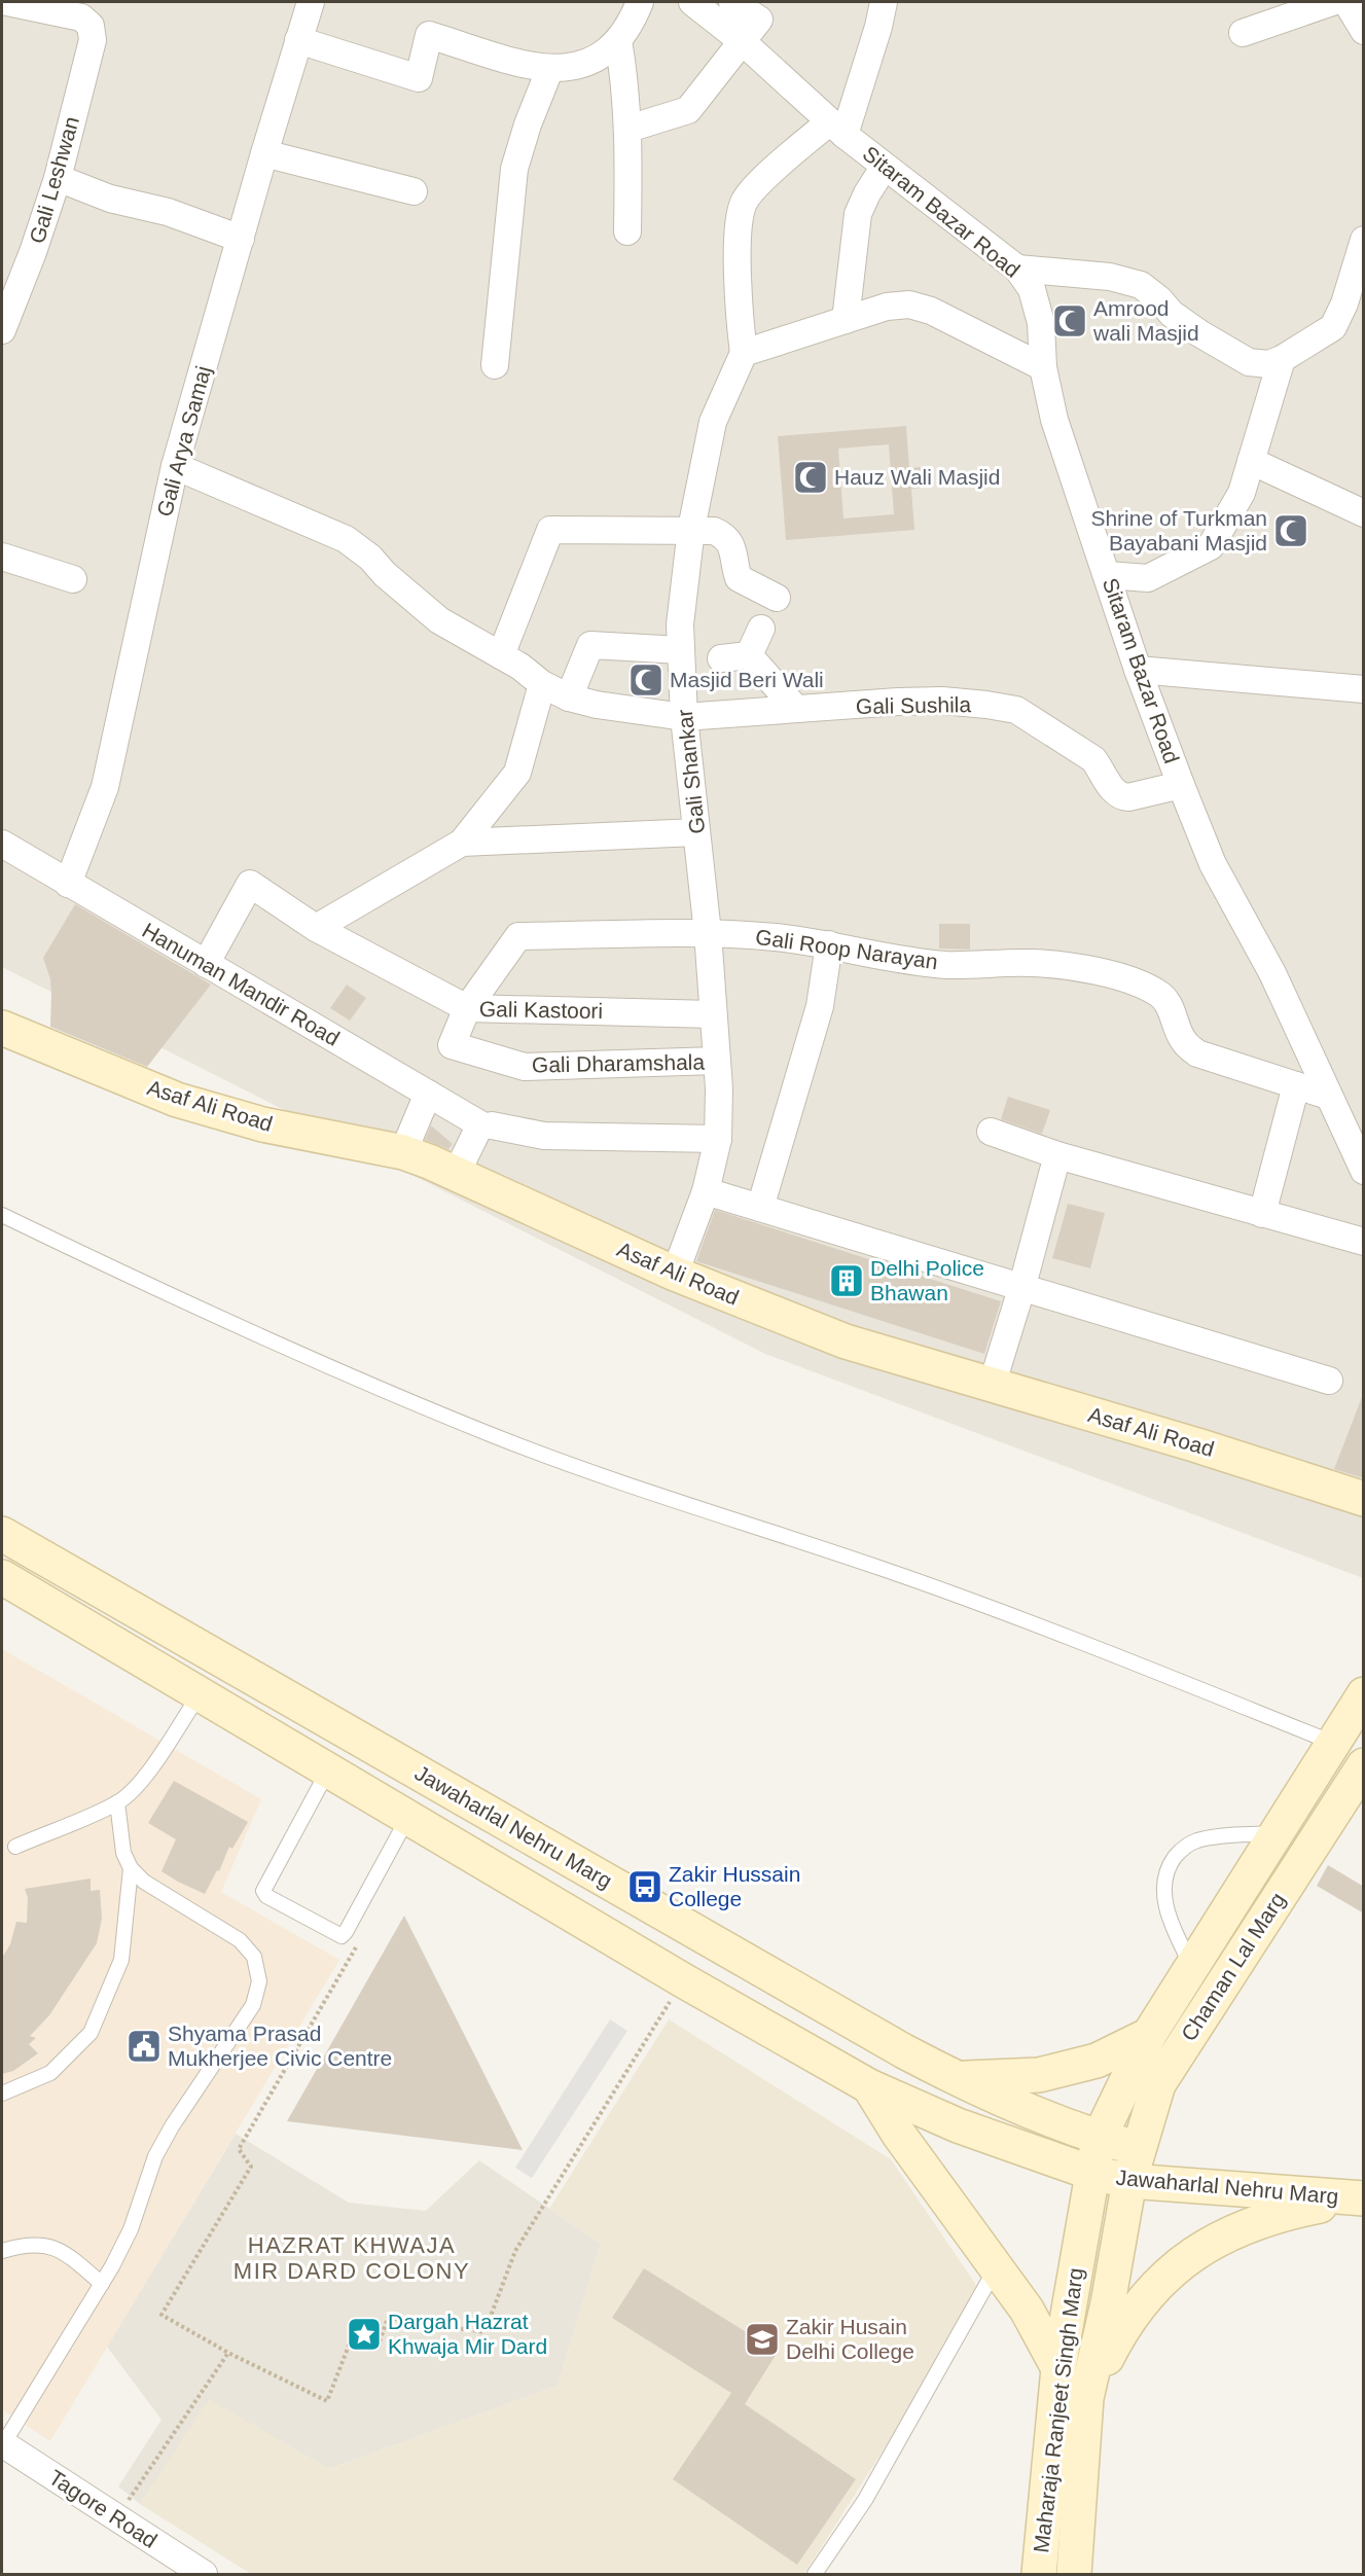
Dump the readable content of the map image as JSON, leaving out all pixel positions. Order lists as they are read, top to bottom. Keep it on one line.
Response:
{"streets":{"main road":["Asaf Ali Road","Jawaharlal Nehru Marg","Chaman Lal Marg","Maharaja Ranjeet Singh Marg"],"street":["Gali Leshwan","Sitaram Bazar Road","Gali Arya Samaj","Gali Sushila","Gali Shankar","Gali Roop Narayan","Hanuman Mandir Road","Gali Kastoori","Gali Dharamshala","Tagore Road"]},"crossings":[["Sitaram Bazar Road","Gali Sushila"],["Sitaram Bazar Road","Gali Roop Narayan"],["Gali Arya Samaj","Gali Sushila"],["Gali Arya Samaj","Hanuman Mandir Road"],["Gali Sushila","Gali Shankar"],["Gali Shankar","Gali Roop Narayan"],["Gali Shankar","Hanuman Mandir Road"],["Gali Shankar","Gali Kastoori"],["Gali Shankar","Gali Dharamshala"],["Gali Shankar","Asaf Ali Road"],["Gali Roop Narayan","Gali Kastoori"],["Gali Roop Narayan","Gali Dharamshala"],["Hanuman Mandir Road","Gali Kastoori"],["Gali Kastoori","Gali Dharamshala"],["Jawaharlal Nehru Marg","Chaman Lal Marg"],["Jawaharlal Nehru Marg","Maharaja Ranjeet Singh Marg"],["Chaman Lal Marg","Maharaja Ranjeet Singh Marg"]],"districts":["HAZRAT KHWAJA MIR DARD COLONY"],"places":{"mosque":["Amrood wali Masjid","Hauz Wali Masjid","Shrine of Turkman Bayabani Masjid","Masjid Beri Wali"],"building":["Delhi Police Bhawan"],"bus stop":["Zakir Hussain College"],"public building":["Shyama Prasad Mukherjee Civic Centre"],"place":["Dargah Hazrat Khwaja Mir Dard"],"school or university":["Zakir Husain Delhi College"]}}
